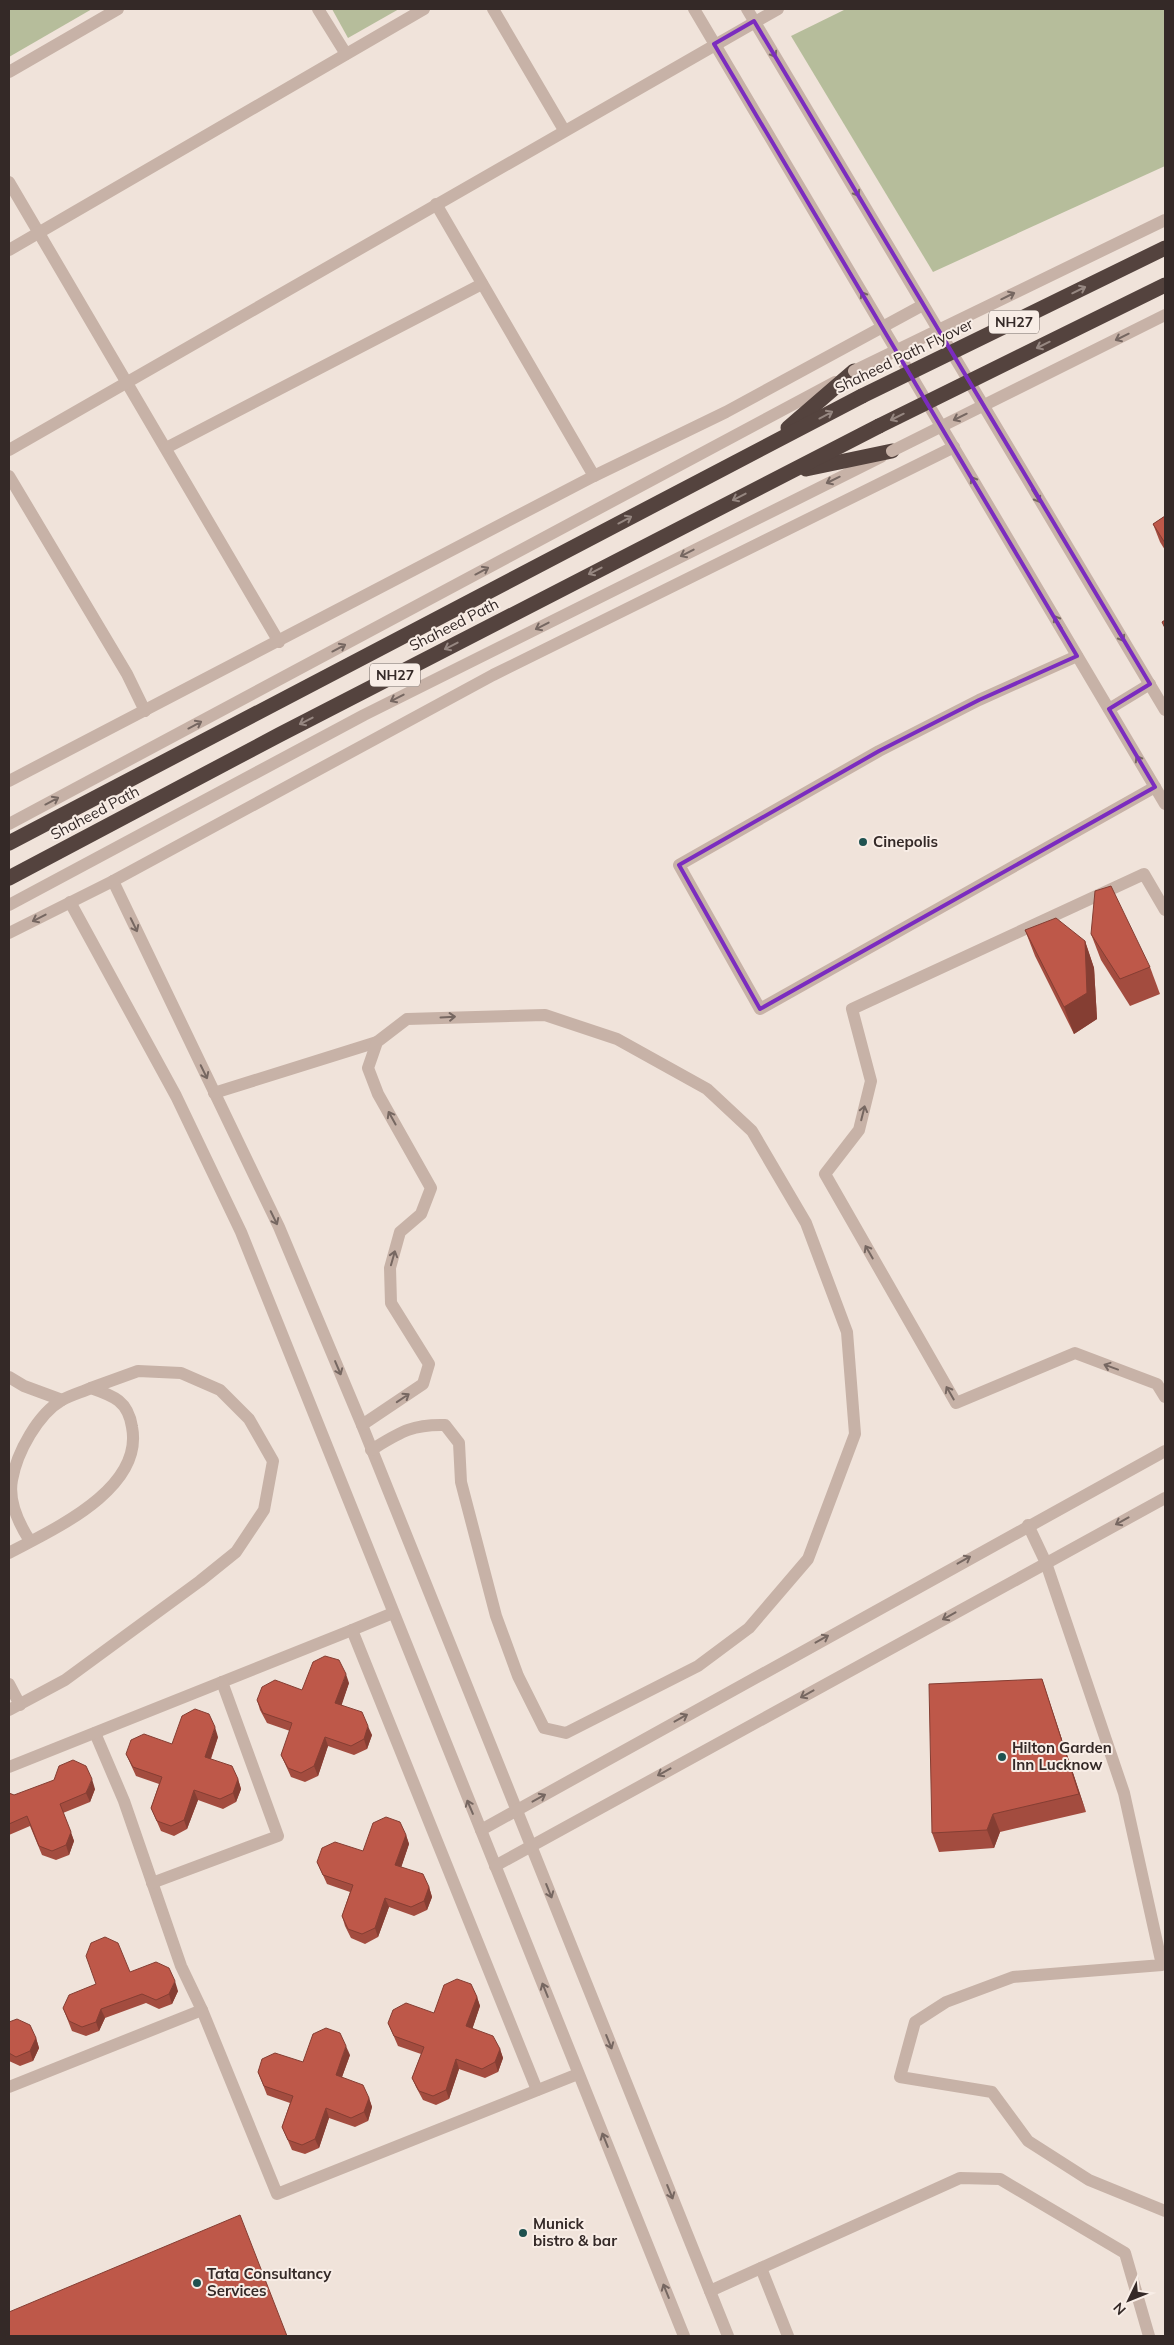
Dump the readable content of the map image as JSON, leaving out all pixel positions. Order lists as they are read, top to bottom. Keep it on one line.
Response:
{"streets":{"highway":["NH27","Shaheed Path Flyover","Shaheed Path"]},"crossings":[["NH27","Shaheed Path"],["Shaheed Path Flyover","Shaheed Path"]],"places":["Cinepolis","Hilton Garden Inn Lucknow","Munick bistro & bar","Tata Consultancy Services"],"north":"bottom left"}
